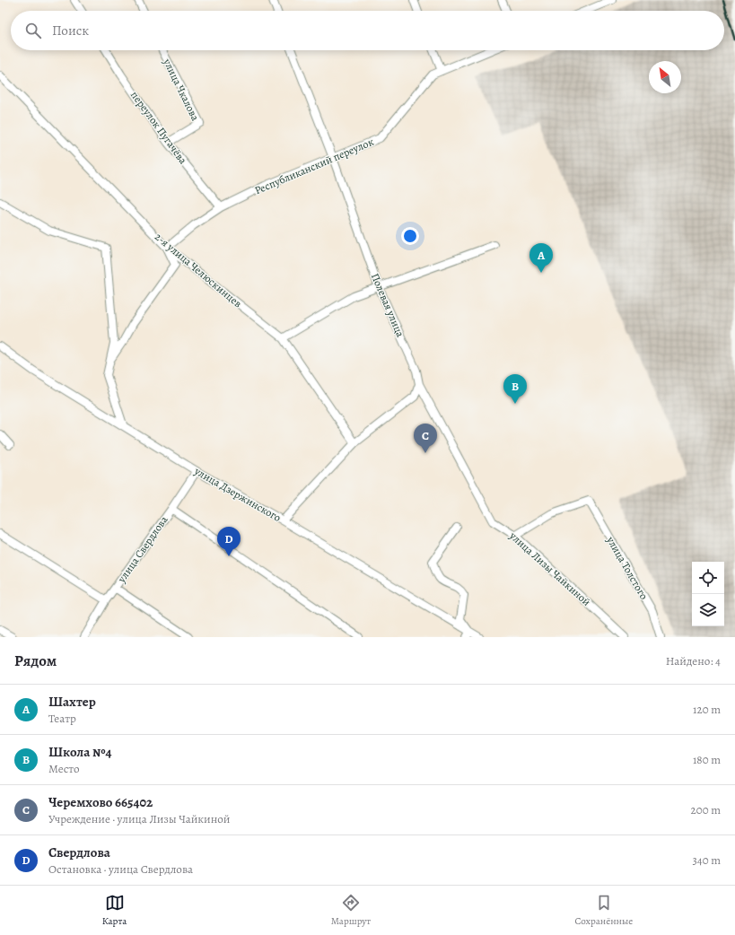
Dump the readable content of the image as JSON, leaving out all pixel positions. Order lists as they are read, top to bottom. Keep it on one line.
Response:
{"streets":{"street":["улица Чкалова","переулок Пугачёва","Республиканский переулок","2-я улица Челюскинцев","Полевая улица","улица Дзержинского","улица Свердлова","улица Толстого","улица Лизы Чайкиной"]},"crossings":[["улица Чкалова","переулок Пугачёва"],["переулок Пугачёва","Республиканский переулок"],["Республиканский переулок","2-я улица Челюскинцев"],["Республиканский переулок","Полевая улица"],["Полевая улица","улица Лизы Чайкиной"],["улица Толстого","улица Лизы Чайкиной"]],"north":"top left","page":{"search":"Поиск","pins":["A","B","C","D"],"heading":["Рядом","Найдено: 4"],"list":[{"mark":"A","name":"Шахтер","note":"Театр","value":"120 m"},{"mark":"B","name":"Школа №4","note":"Место","value":"180 m"},{"mark":"C","name":"Черемхово 665402","note":"Учреждение · улица Лизы Чайкиной","value":"200 m"},{"mark":"D","name":"Свердлова","note":"Остановка · улица Свердлова","value":"340 m"}],"nav":["Карта","Маршрут","Сохранённые"]}}
